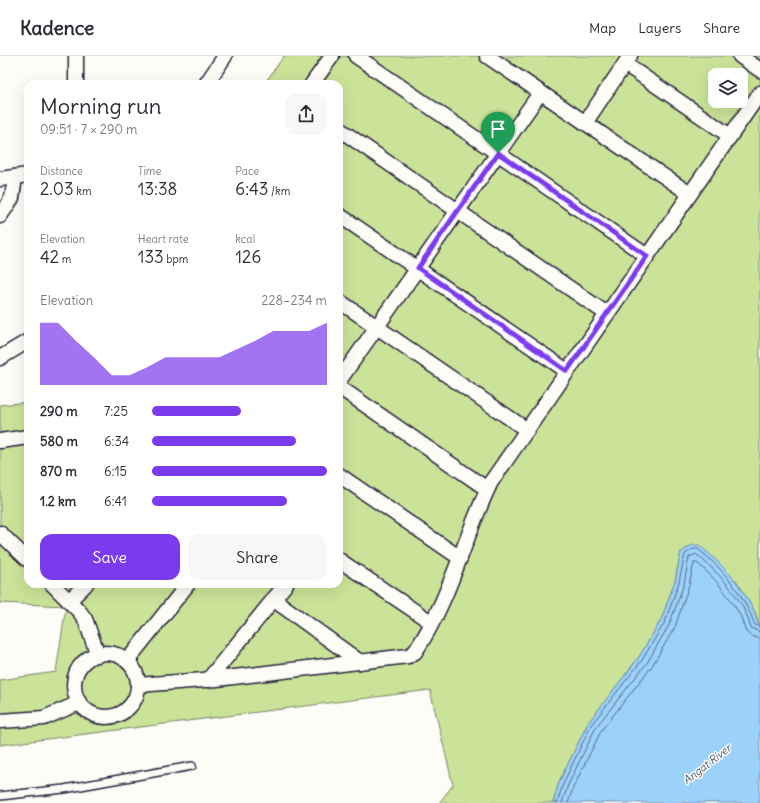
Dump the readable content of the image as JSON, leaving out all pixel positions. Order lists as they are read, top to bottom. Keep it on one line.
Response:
{"water":["Angat River"],"page":{"header":"Kadence","nav":["Map","Layers","Share"],"heading":["Morning run","09:51 · 7 × 290 m"],"stats":[["Distance","2.03 km"],["Time","13:38"],["Pace","6:43 /km"],["Elevation","42 m"],["Heart rate","133 bpm"],["kcal","126"]],"chart":["Elevation","228–234 m"],"list":[{"name":"290 m","note":"7:25"},{"name":"580 m","note":"6:34"},{"name":"870 m","note":"6:15"},{"name":"1.2 km","note":"6:41"}],"buttons":["Save","Share"]}}
